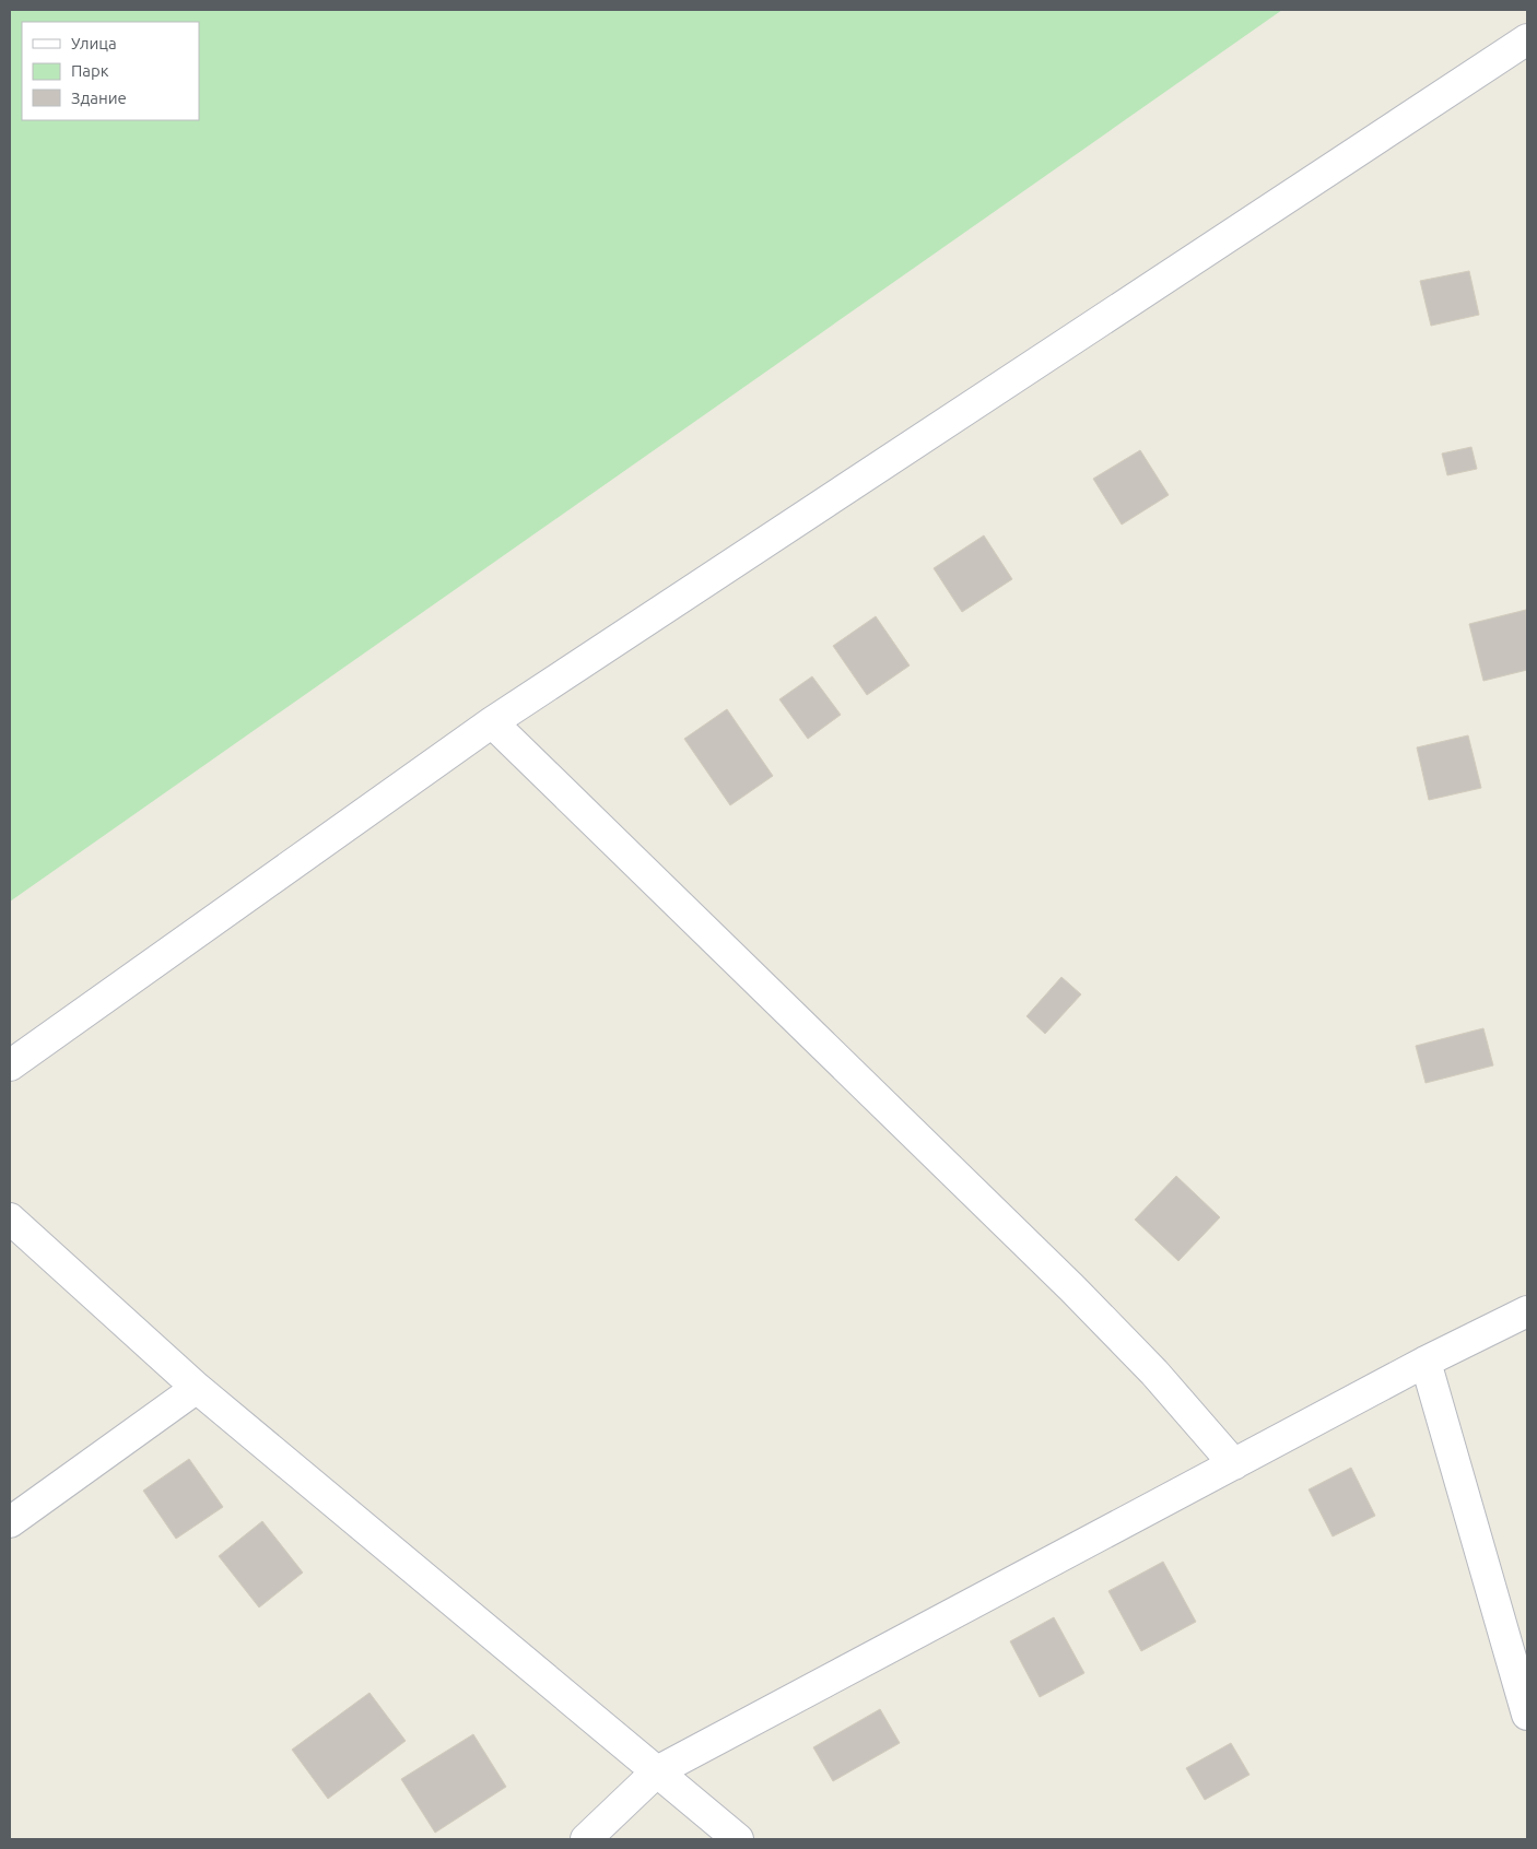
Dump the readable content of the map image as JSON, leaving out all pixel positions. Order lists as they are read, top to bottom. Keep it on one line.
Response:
{"legend":["Улица","Парк","Здание"]}
